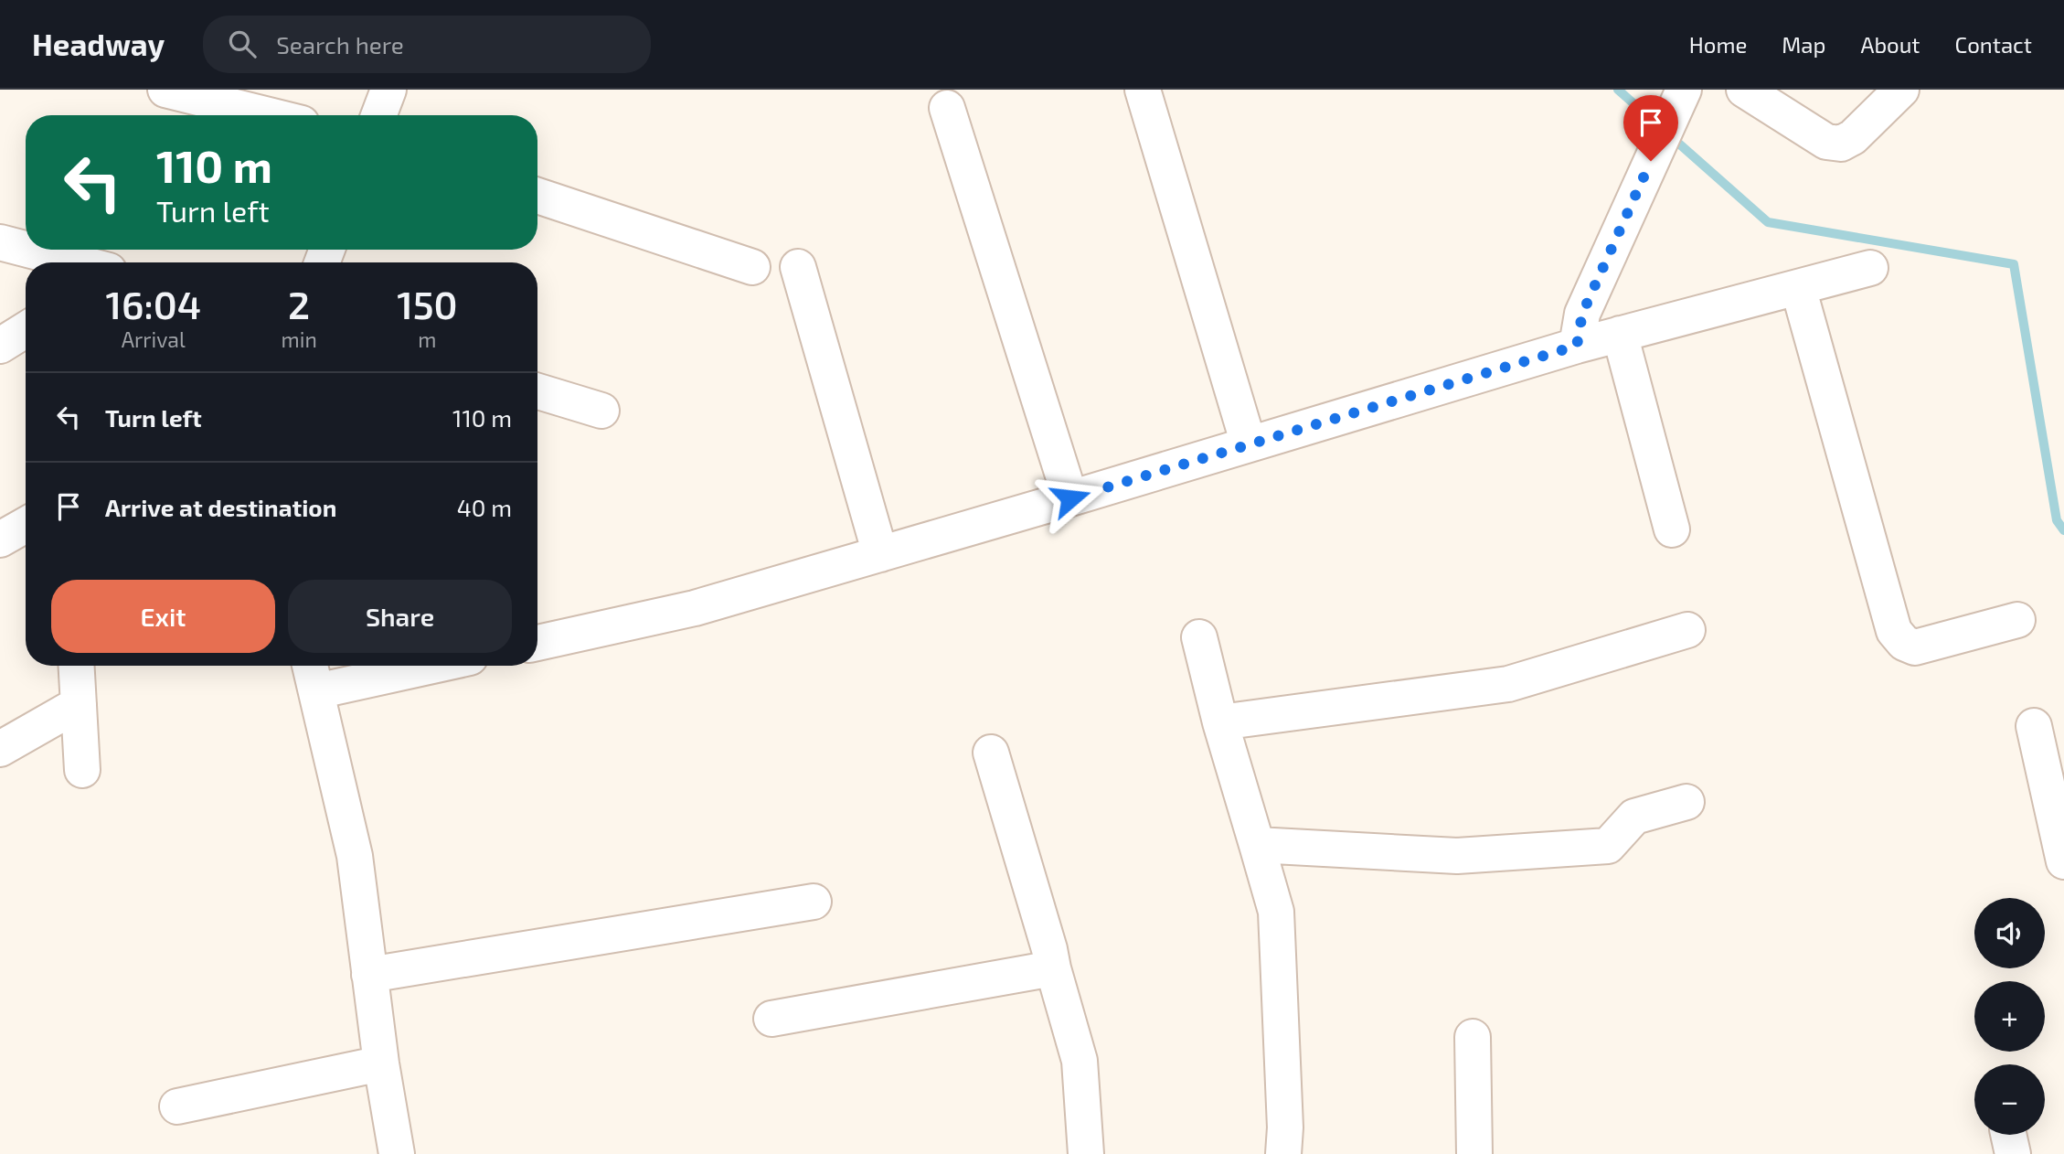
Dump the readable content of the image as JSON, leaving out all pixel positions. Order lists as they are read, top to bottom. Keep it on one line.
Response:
{"page":{"header":"Headway","search":"Search here","nav":["Home","Map","About","Contact"],"turn":["110 m","Turn left"],"eta":["16:04","Arrival","2","min","150","m"],"list":[{"name":"Turn left","value":"110 m"},{"name":"Arrive at destination","value":"40 m"}],"buttons":["Exit","Share"],"map_buttons":["+","−"]}}
